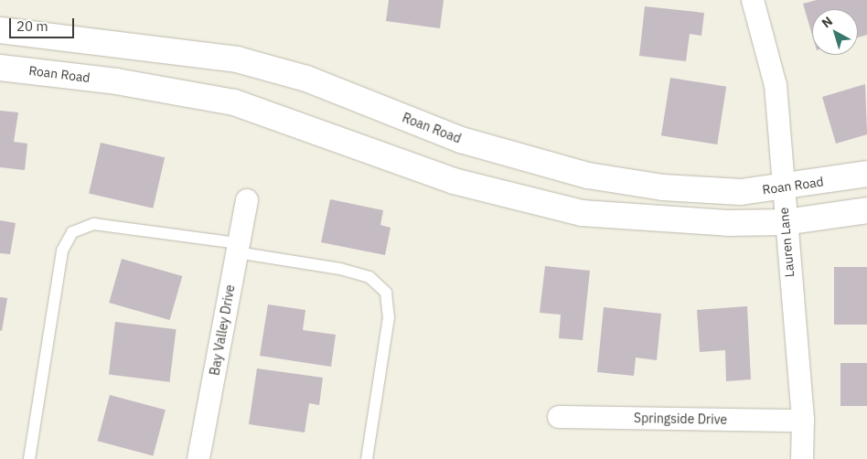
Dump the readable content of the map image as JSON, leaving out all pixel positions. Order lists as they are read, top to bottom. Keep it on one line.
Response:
{"streets":{"street":["Roan Road","Lauren Lane","Bay Valley Drive","Springside Drive"]},"crossings":[["Roan Road","Lauren Lane"],["Lauren Lane","Springside Drive"]],"scale_bar":"20 m","north":"top left"}
